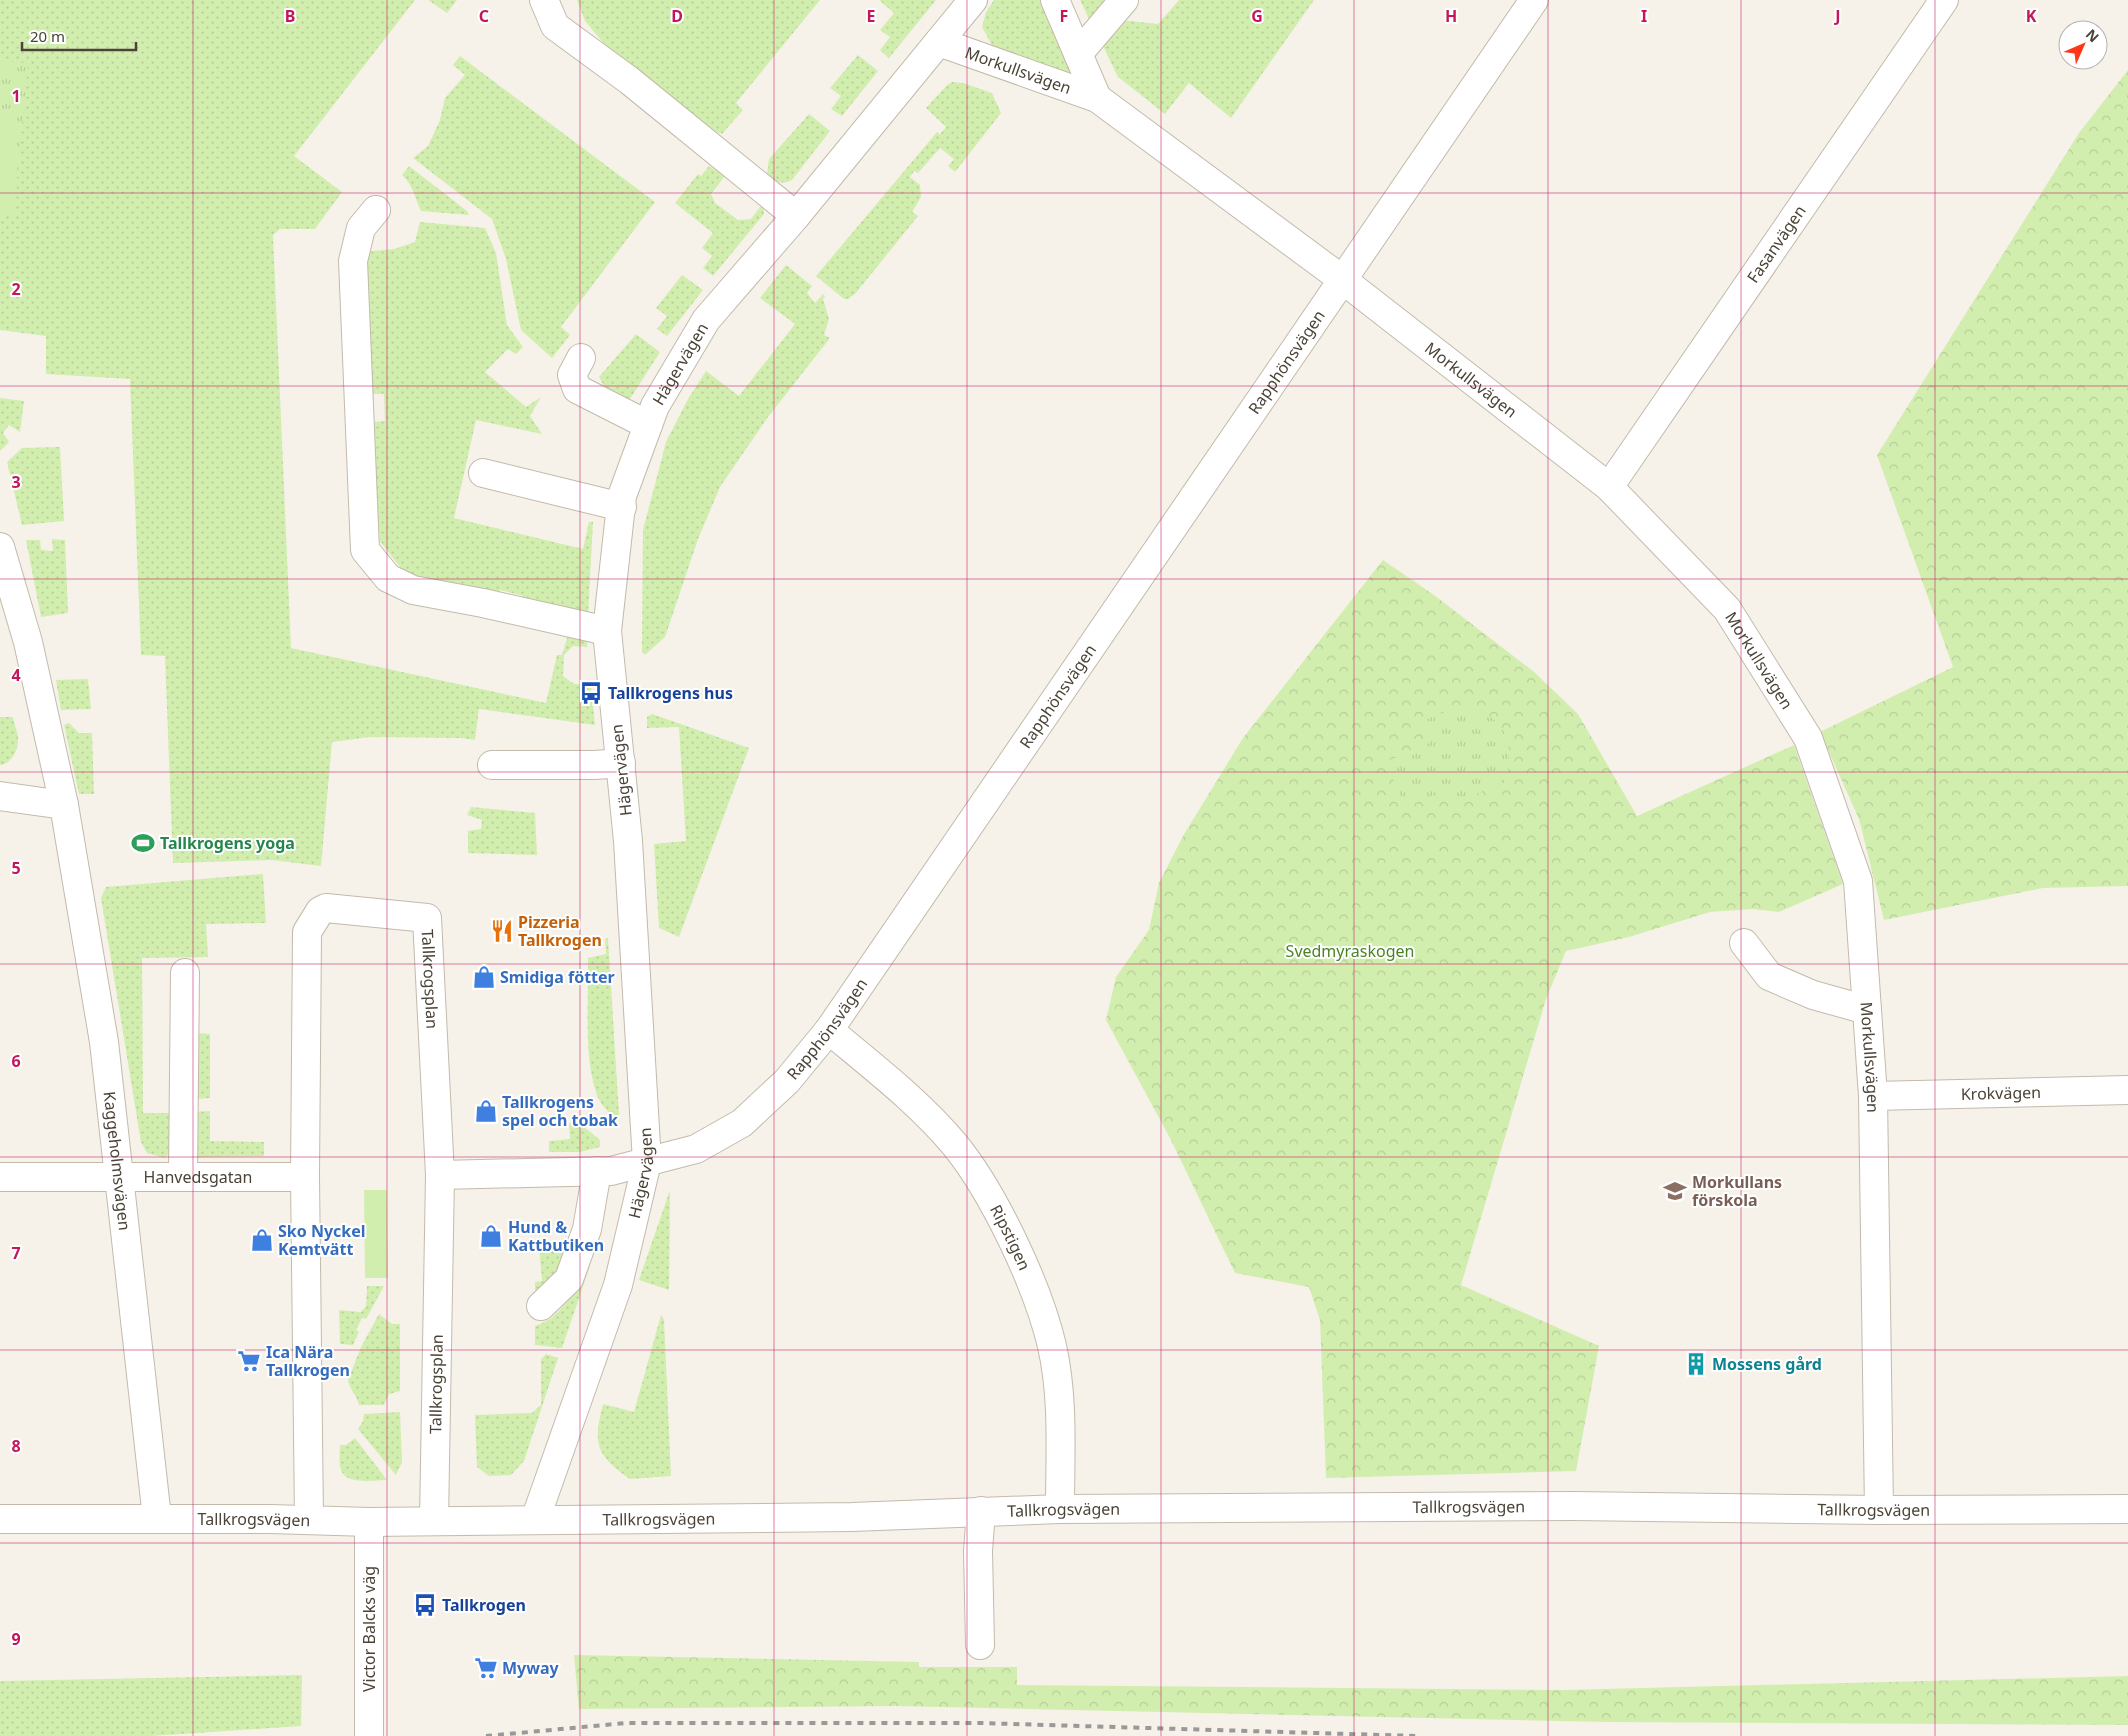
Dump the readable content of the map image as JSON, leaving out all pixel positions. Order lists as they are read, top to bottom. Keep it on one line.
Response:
{"streets":{"street":["Morkullsvägen","Fasanvägen","Rapphönsvägen","Hägervägen","Tallkrogsplan","Krokvägen","Kaggeholmsvägen","Hanvedsgatan","Ripstigen","Tallkrogsvägen","Victor Balcks väg"]},"crossings":[["Morkullsvägen","Fasanvägen"],["Morkullsvägen","Rapphönsvägen"],["Morkullsvägen","Hägervägen"],["Morkullsvägen","Krokvägen"],["Morkullsvägen","Tallkrogsvägen"],["Rapphönsvägen","Hägervägen"],["Rapphönsvägen","Tallkrogsplan"],["Rapphönsvägen","Ripstigen"],["Hägervägen","Tallkrogsvägen"],["Tallkrogsplan","Hanvedsgatan"],["Tallkrogsplan","Tallkrogsvägen"],["Kaggeholmsvägen","Hanvedsgatan"],["Kaggeholmsvägen","Tallkrogsvägen"],["Ripstigen","Tallkrogsvägen"],["Tallkrogsvägen","Victor Balcks väg"]],"parks":["Svedmyraskogen"],"places":{"bus stop":["Tallkrogens hus","Tallkrogen"],"sports":["Tallkrogens yoga"],"restaurant":["Pizzeria Tallkrogen"],"shop":["Smidiga fötter","Tallkrogens spel och tobak","Hund & Kattbutiken","Sko Nyckel Kemtvätt"],"school or university":["Morkullans förskola"],"supermarket":["Ica Nära Tallkrogen","Myway"],"building":["Mossens gård"]},"scale_bar":"20 m","north":"top right","grid":{"columns":["B","C","D","E","F","G","H","I","J","K"],"rows":["1","2","3","4","5","6","7","8","9"]}}
